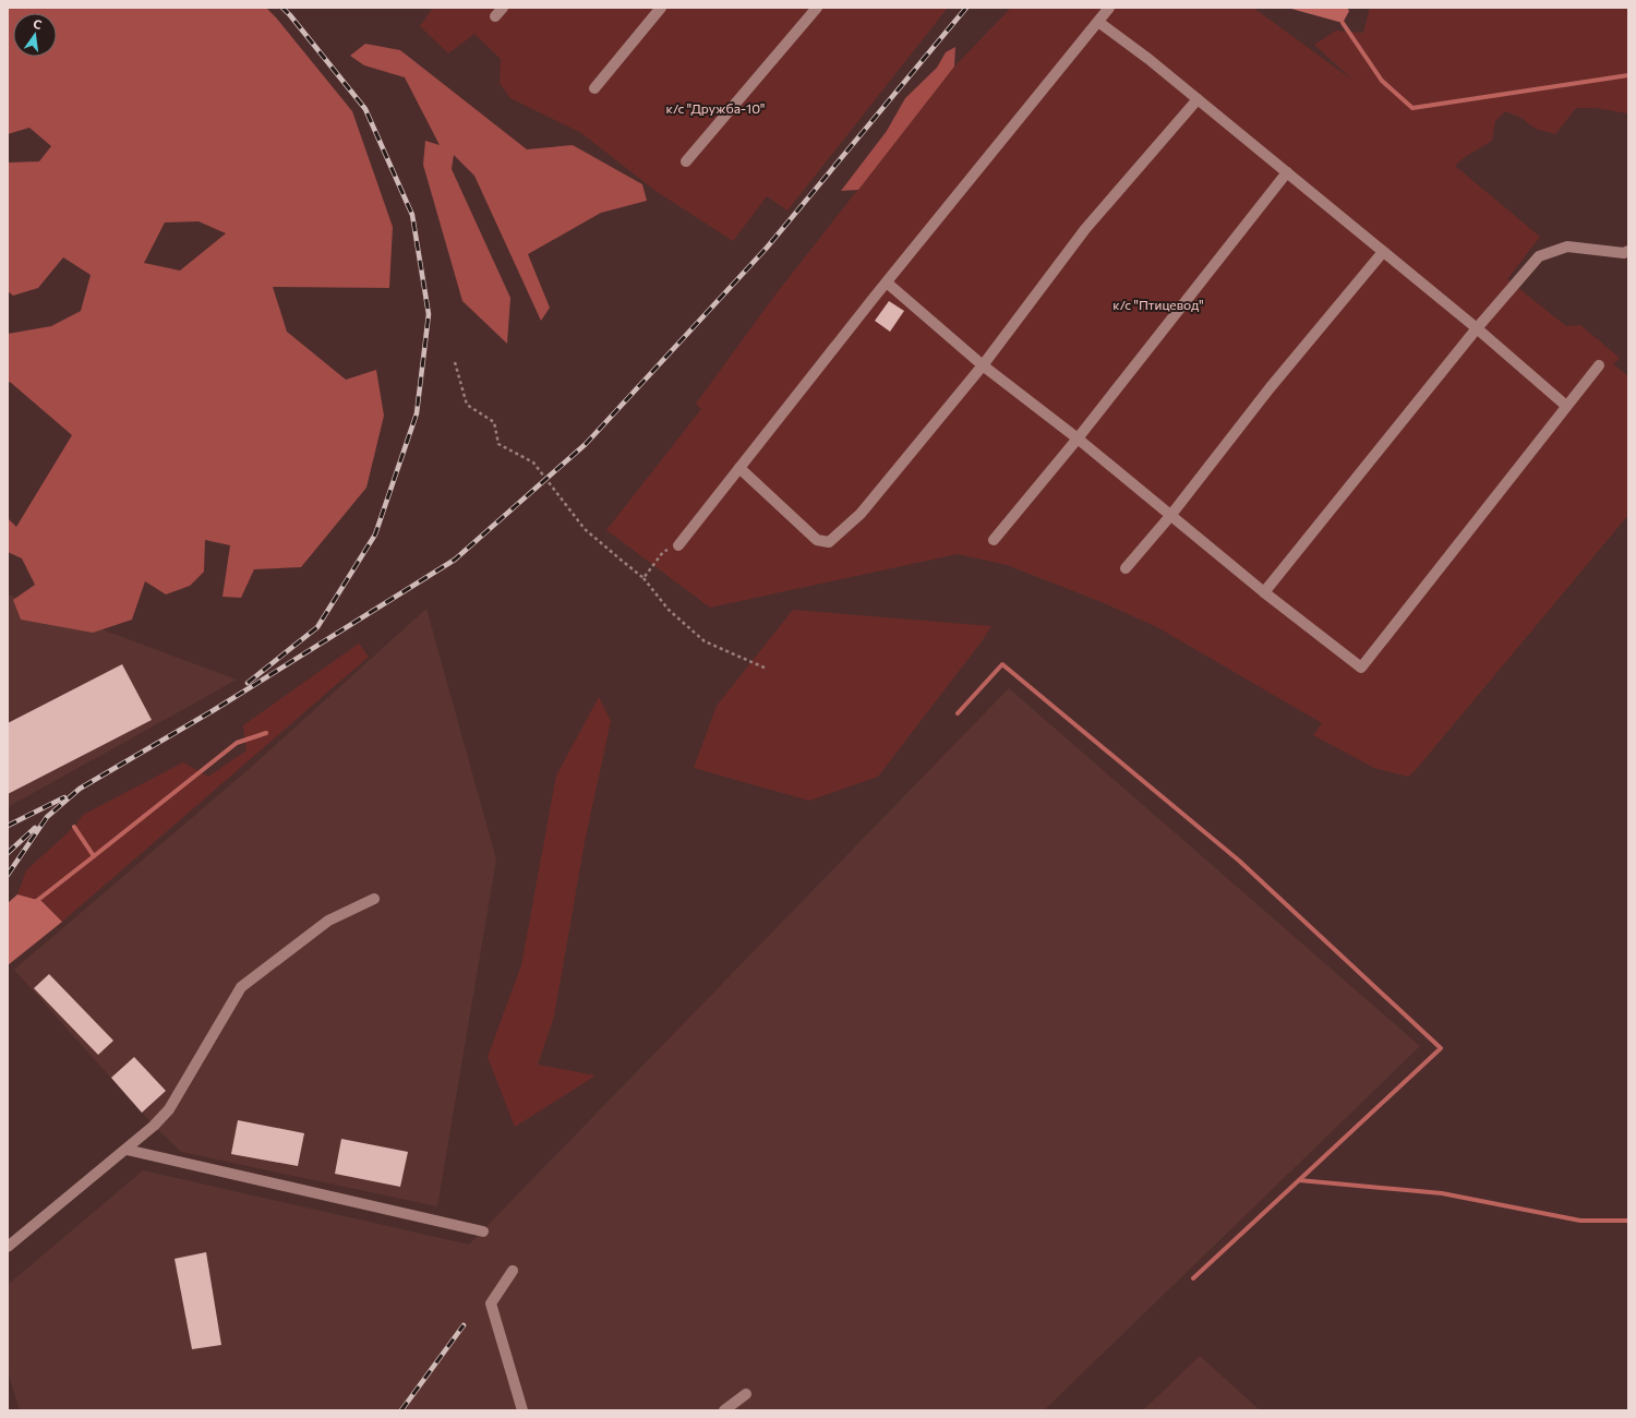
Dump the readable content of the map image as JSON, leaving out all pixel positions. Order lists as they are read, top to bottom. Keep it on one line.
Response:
{"parks":["к/с \"Дружба-10\"","к/с \"Птицевод\""],"north":"top"}
